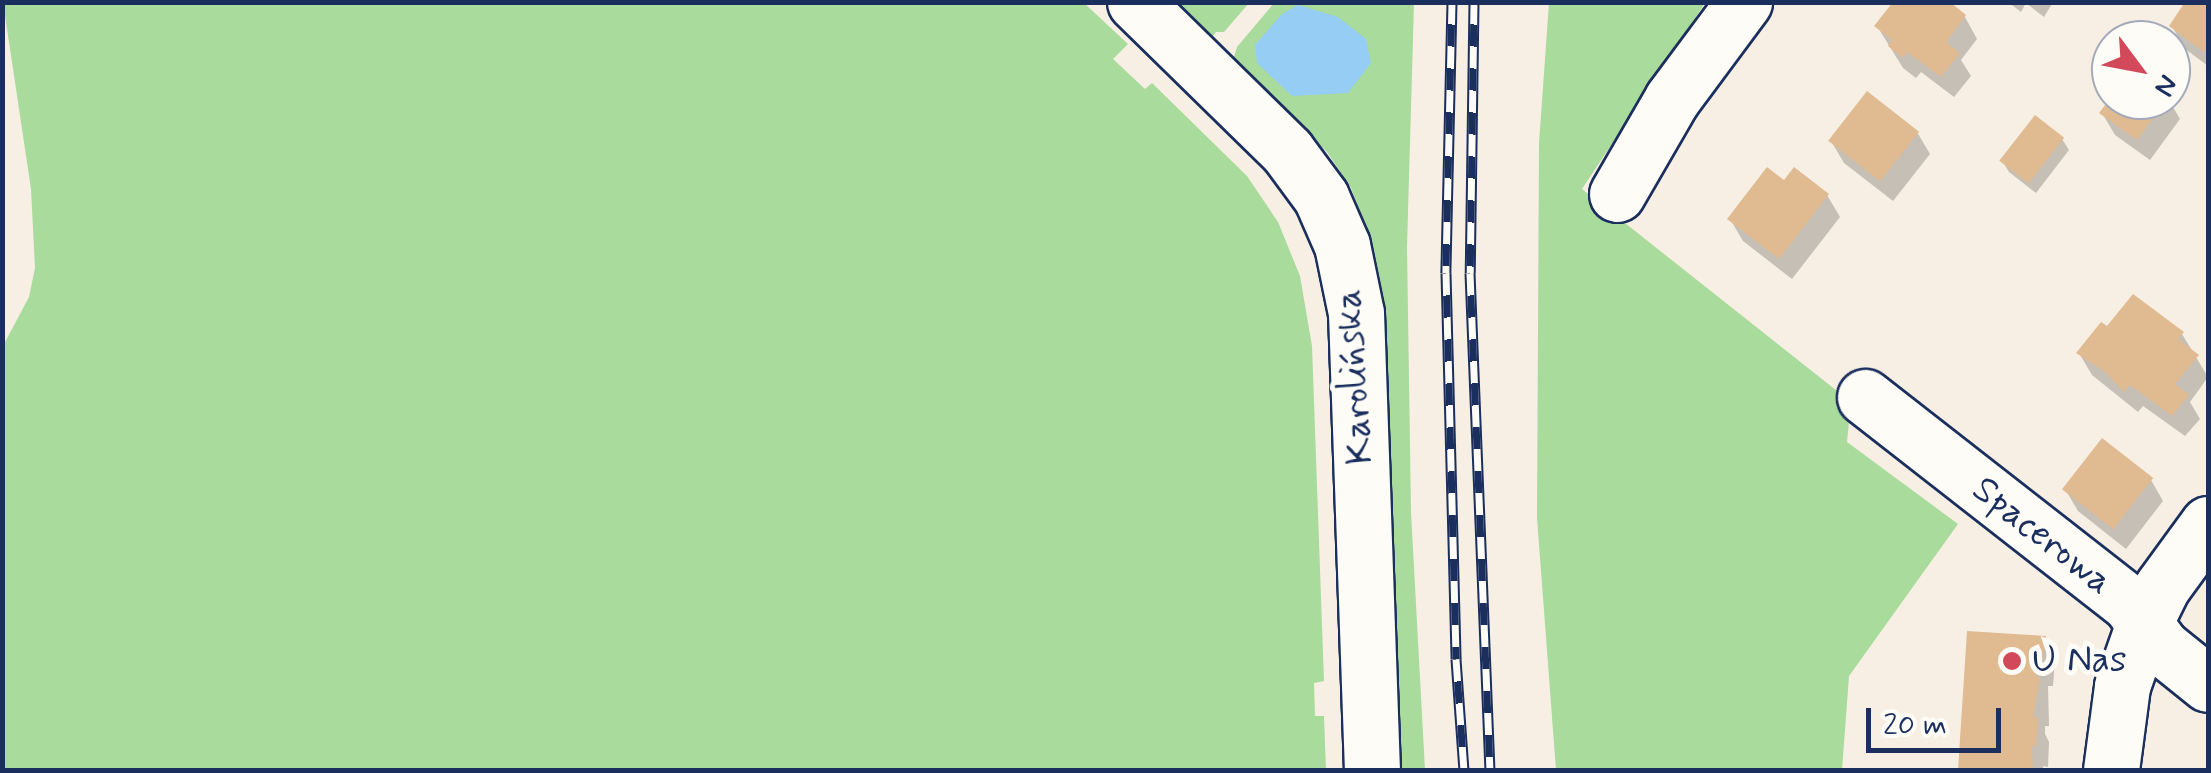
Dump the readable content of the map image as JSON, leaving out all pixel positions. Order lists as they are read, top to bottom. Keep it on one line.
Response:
{"streets":{"street":["Karolińska","Spacerowa"]},"places":["U Nas"],"scale_bar":"20 m","north":"bottom right"}
